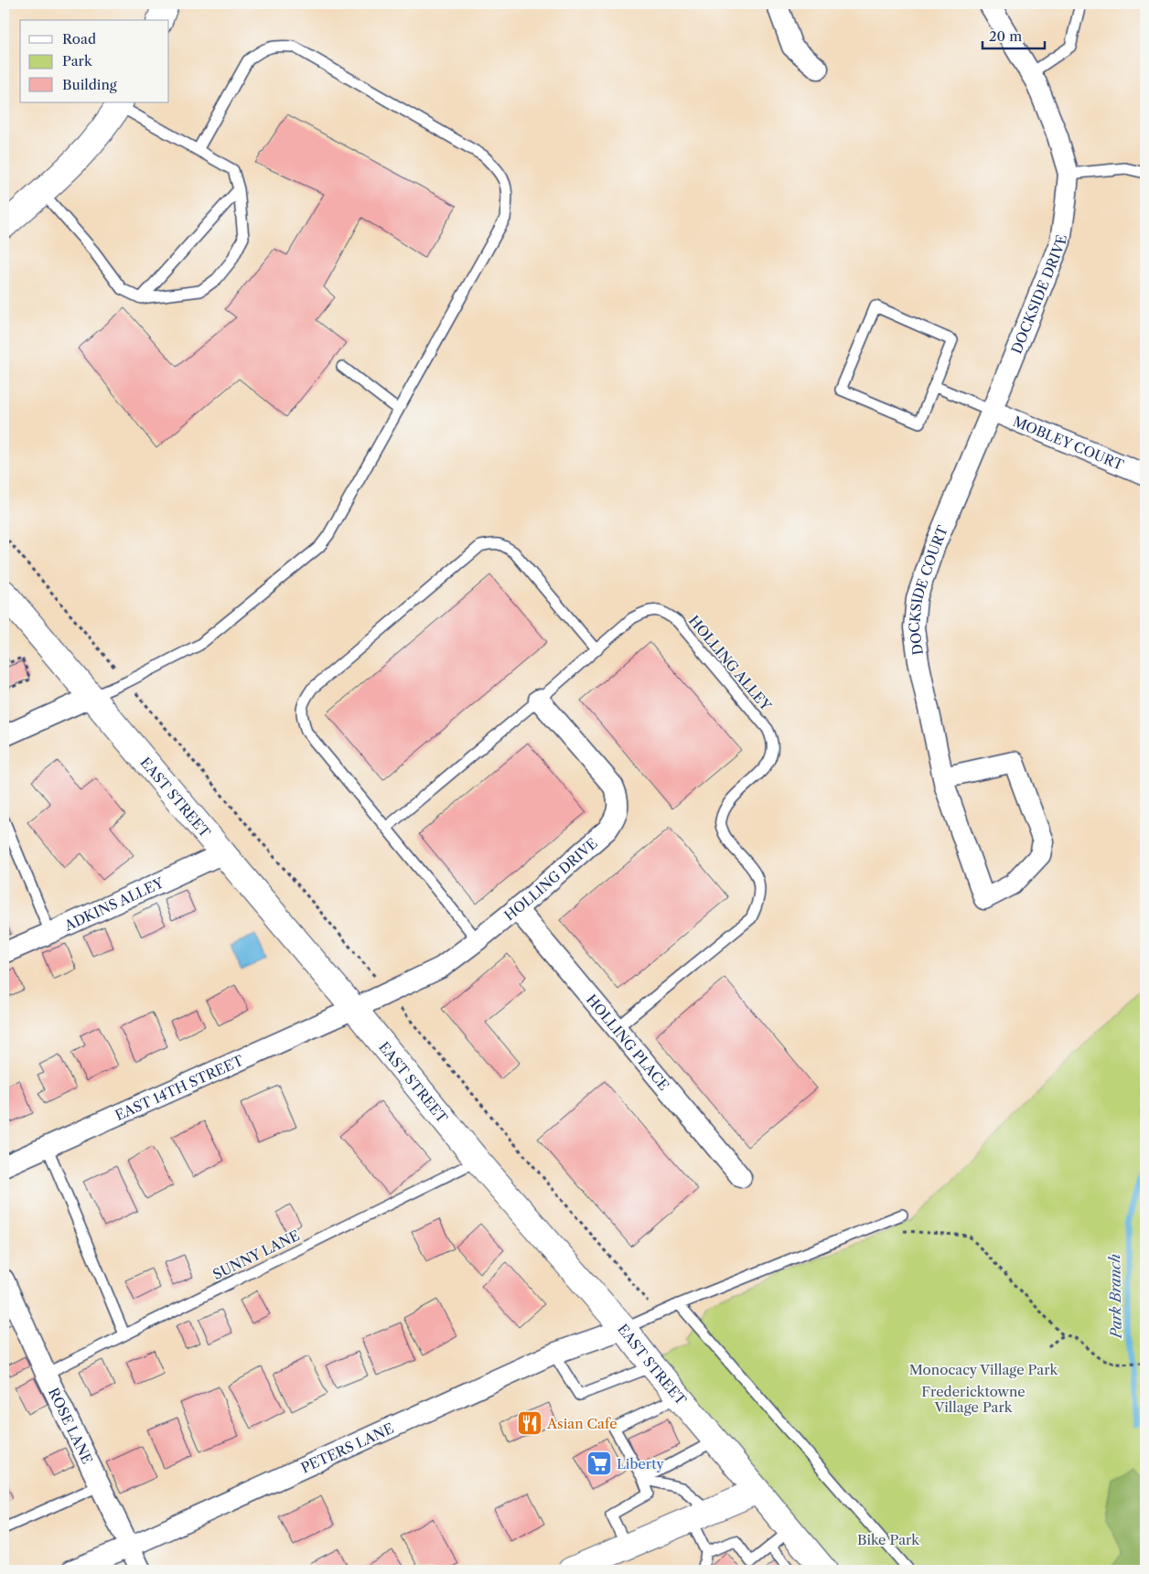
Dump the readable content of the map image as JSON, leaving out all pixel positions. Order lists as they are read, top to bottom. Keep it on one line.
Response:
{"streets":{"main road":["EAST STREET"],"street":["DOCKSIDE DRIVE","MOBLEY COURT","DOCKSIDE COURT","HOLLING DRIVE","ADKINS ALLEY","HOLLING PLACE","EAST 14TH STREET","ROSE LANE","PETERS LANE"],"lane":["HOLLING ALLEY","SUNNY LANE"]},"crossings":[["DOCKSIDE DRIVE","MOBLEY COURT"],["DOCKSIDE DRIVE","DOCKSIDE COURT"],["MOBLEY COURT","DOCKSIDE COURT"],["HOLLING ALLEY","HOLLING DRIVE"],["HOLLING ALLEY","HOLLING PLACE"],["EAST STREET","HOLLING DRIVE"],["EAST STREET","ADKINS ALLEY"],["EAST STREET","EAST 14TH STREET"],["EAST STREET","SUNNY LANE"],["EAST STREET","PETERS LANE"],["HOLLING DRIVE","HOLLING PLACE"],["HOLLING DRIVE","EAST 14TH STREET"],["SUNNY LANE","ROSE LANE"],["ROSE LANE","PETERS LANE"]],"water":["Park Branch"],"parks":["Monocacy Village Park","Fredericktowne Village Park","Bike Park"],"places":{"restaurant":["Asian Cafe"],"supermarket":["Liberty"]},"legend":["Road","Park","Building"],"scale_bar":"20 m"}
